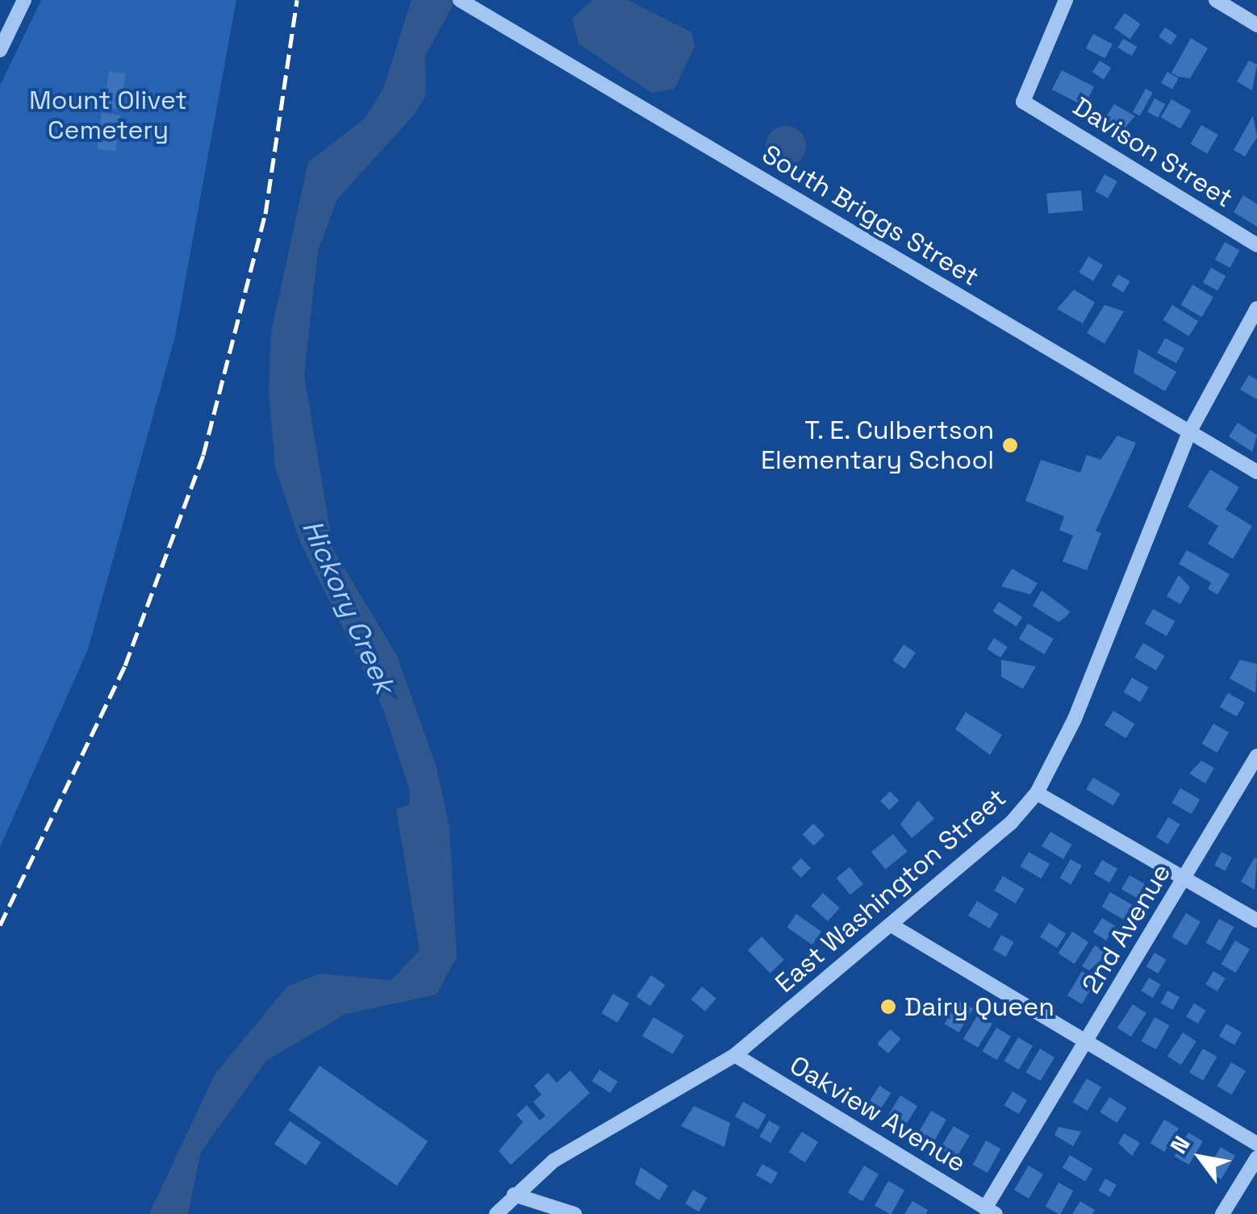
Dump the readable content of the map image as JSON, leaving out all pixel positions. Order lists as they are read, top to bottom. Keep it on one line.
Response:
{"streets":{"street":["Davison Street","South Briggs Street","East Washington Street","2nd Avenue","Oakview Avenue"]},"crossings":[["South Briggs Street","East Washington Street"],["East Washington Street","Oakview Avenue"],["2nd Avenue","Oakview Avenue"]],"water":["Hickory Creek"],"parks":["Mount Olivet Cemetery"],"places":["T. E. Culbertson Elementary School","Dairy Queen"],"north":"top left"}
